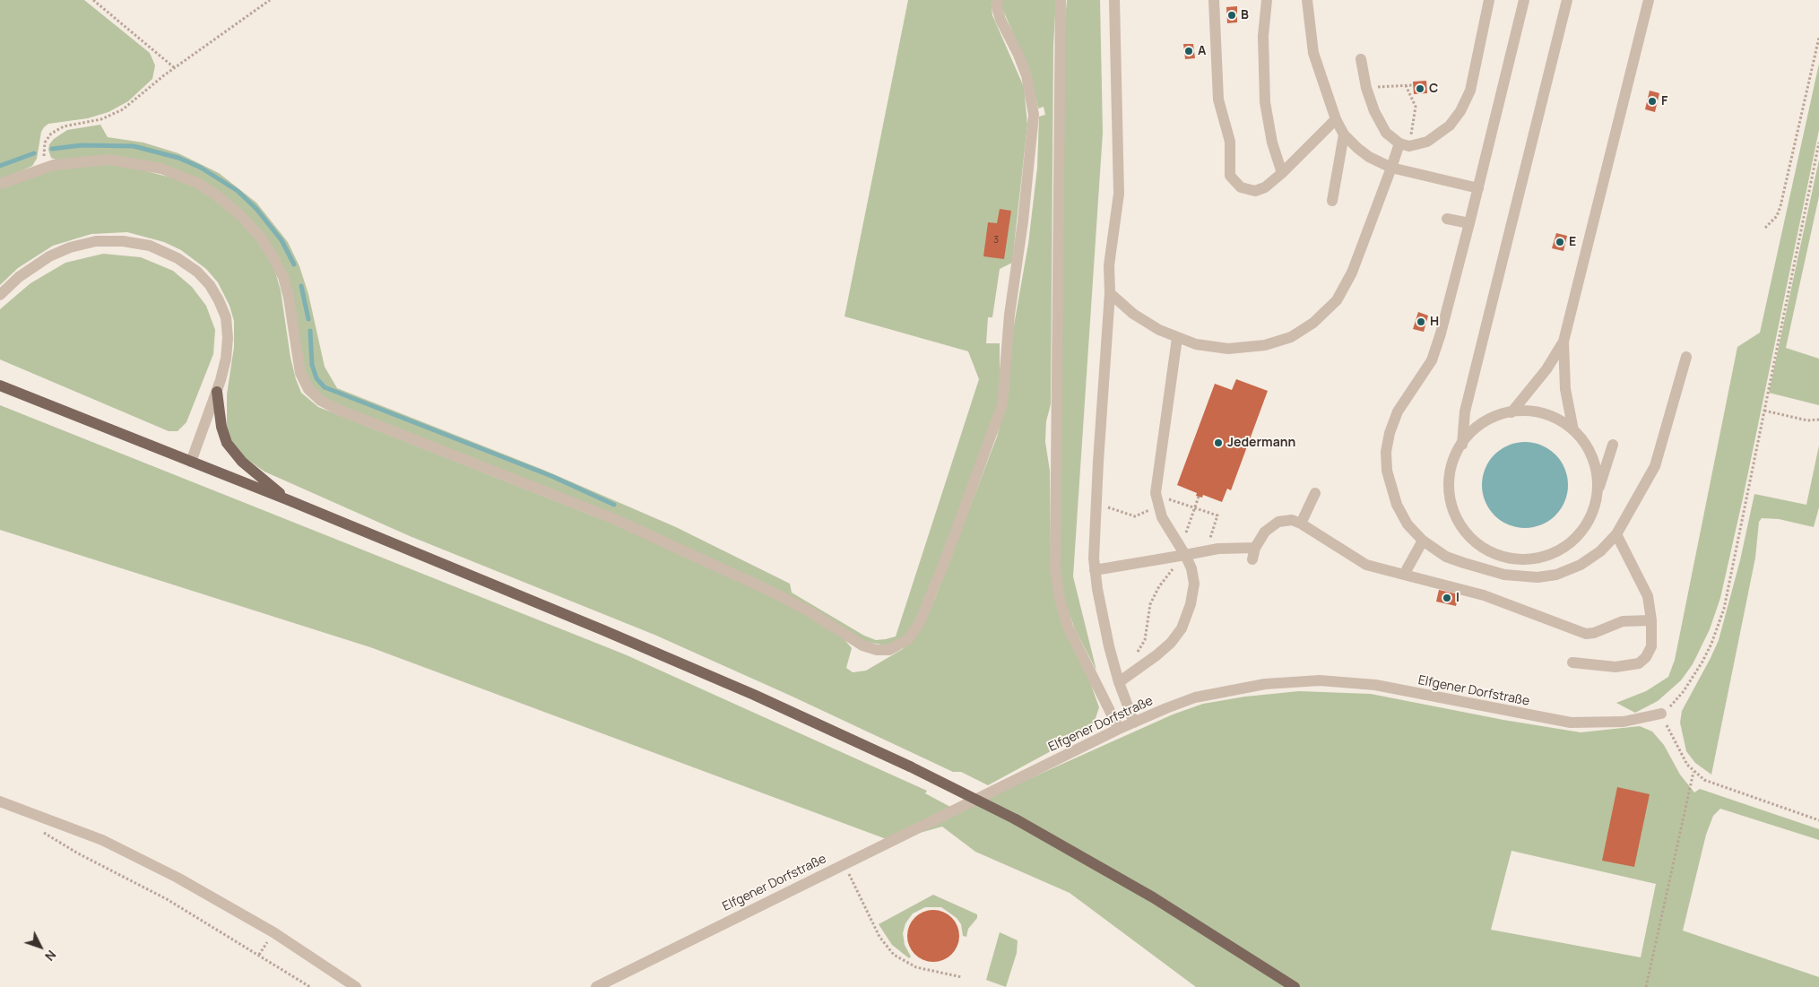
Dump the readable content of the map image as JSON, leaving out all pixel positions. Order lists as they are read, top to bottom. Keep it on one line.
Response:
{"streets":{"street":["Elfgener Dorfstraße"]},"places":["B","A","C","F","E","H","Jedermann","I"],"house_numbers":["3"],"north":"bottom right"}
